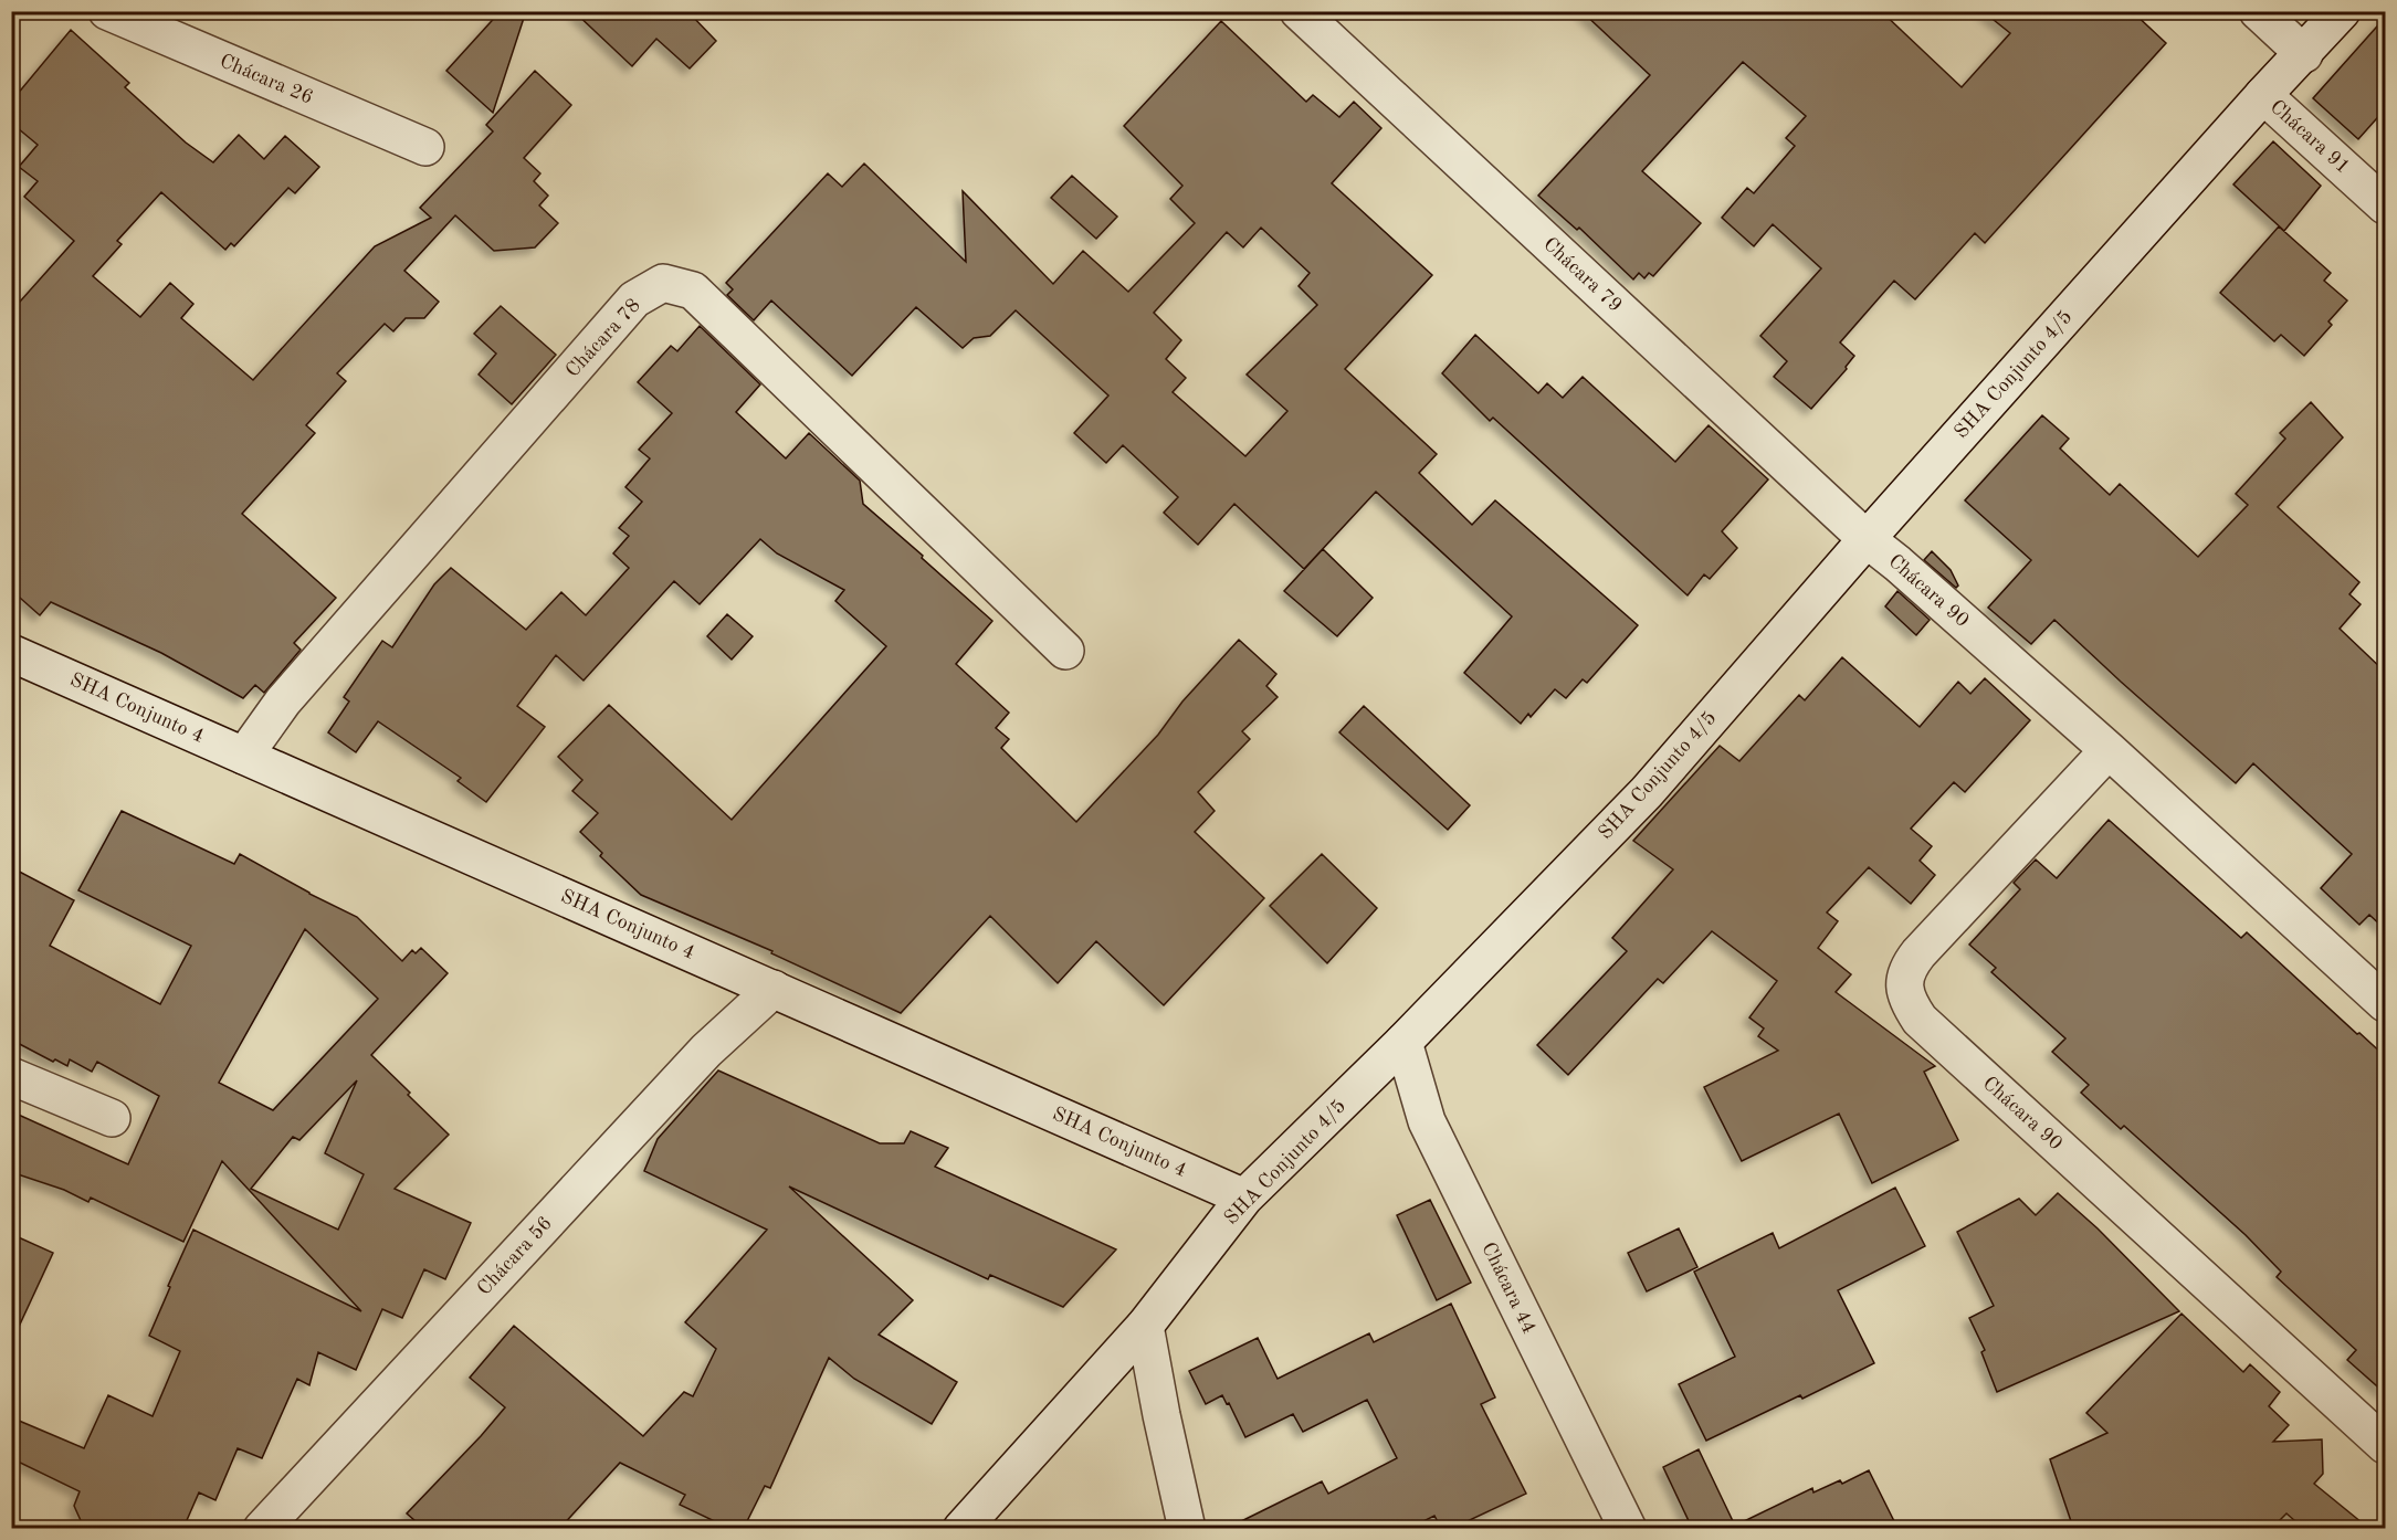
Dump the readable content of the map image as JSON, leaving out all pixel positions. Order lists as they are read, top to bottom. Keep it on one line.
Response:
{"streets":{"street":["Chácara 26","Chácara 91","Chácara 79","Chácara 78","SHA Conjunto 4/5","Chácara 90","SHA Conjunto 4","Chácara 56","Chácara 44"]},"crossings":[["Chácara 91","SHA Conjunto 4/5"],["Chácara 79","SHA Conjunto 4/5"],["Chácara 79","Chácara 90"],["Chácara 78","SHA Conjunto 4"],["SHA Conjunto 4/5","Chácara 90"],["SHA Conjunto 4/5","SHA Conjunto 4"],["SHA Conjunto 4/5","Chácara 44"],["SHA Conjunto 4","Chácara 56"]]}
